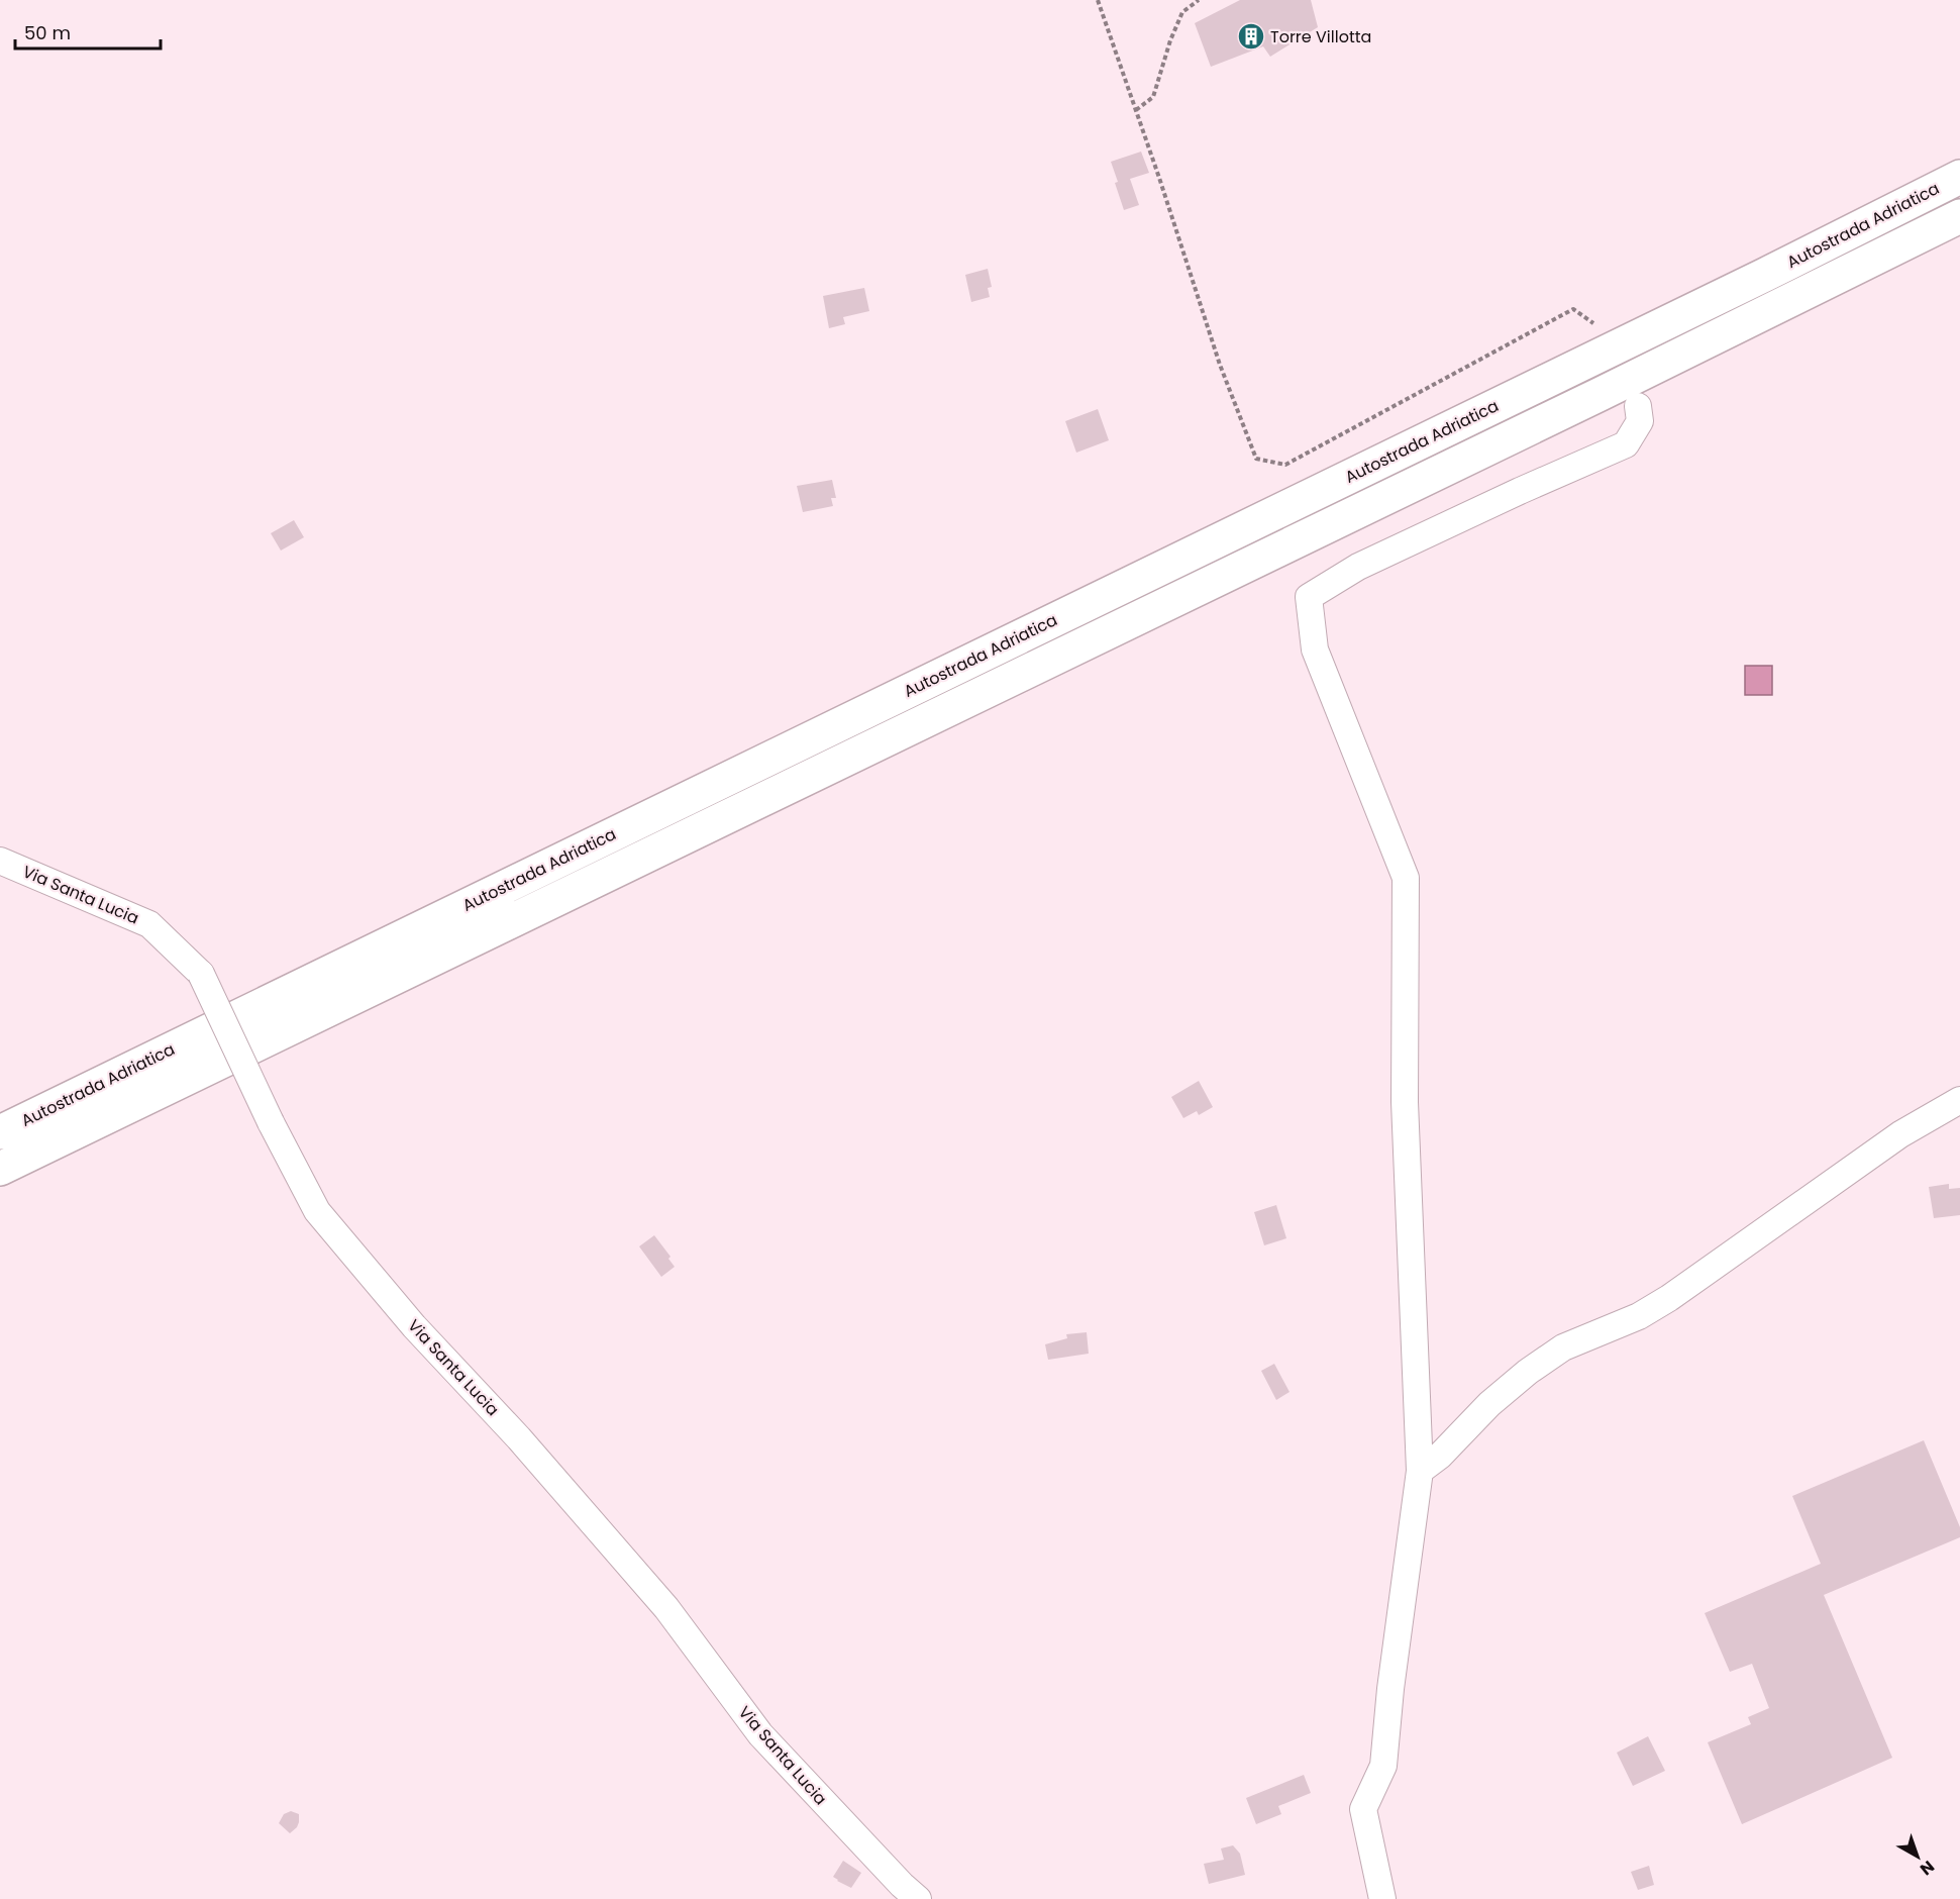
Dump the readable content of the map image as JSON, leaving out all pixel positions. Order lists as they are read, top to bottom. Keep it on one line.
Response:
{"streets":{"highway":["Autostrada Adriatica"],"street":["Via Santa Lucia"]},"places":{"building":["Torre Villotta"]},"scale_bar":"50 m","north":"bottom right"}
